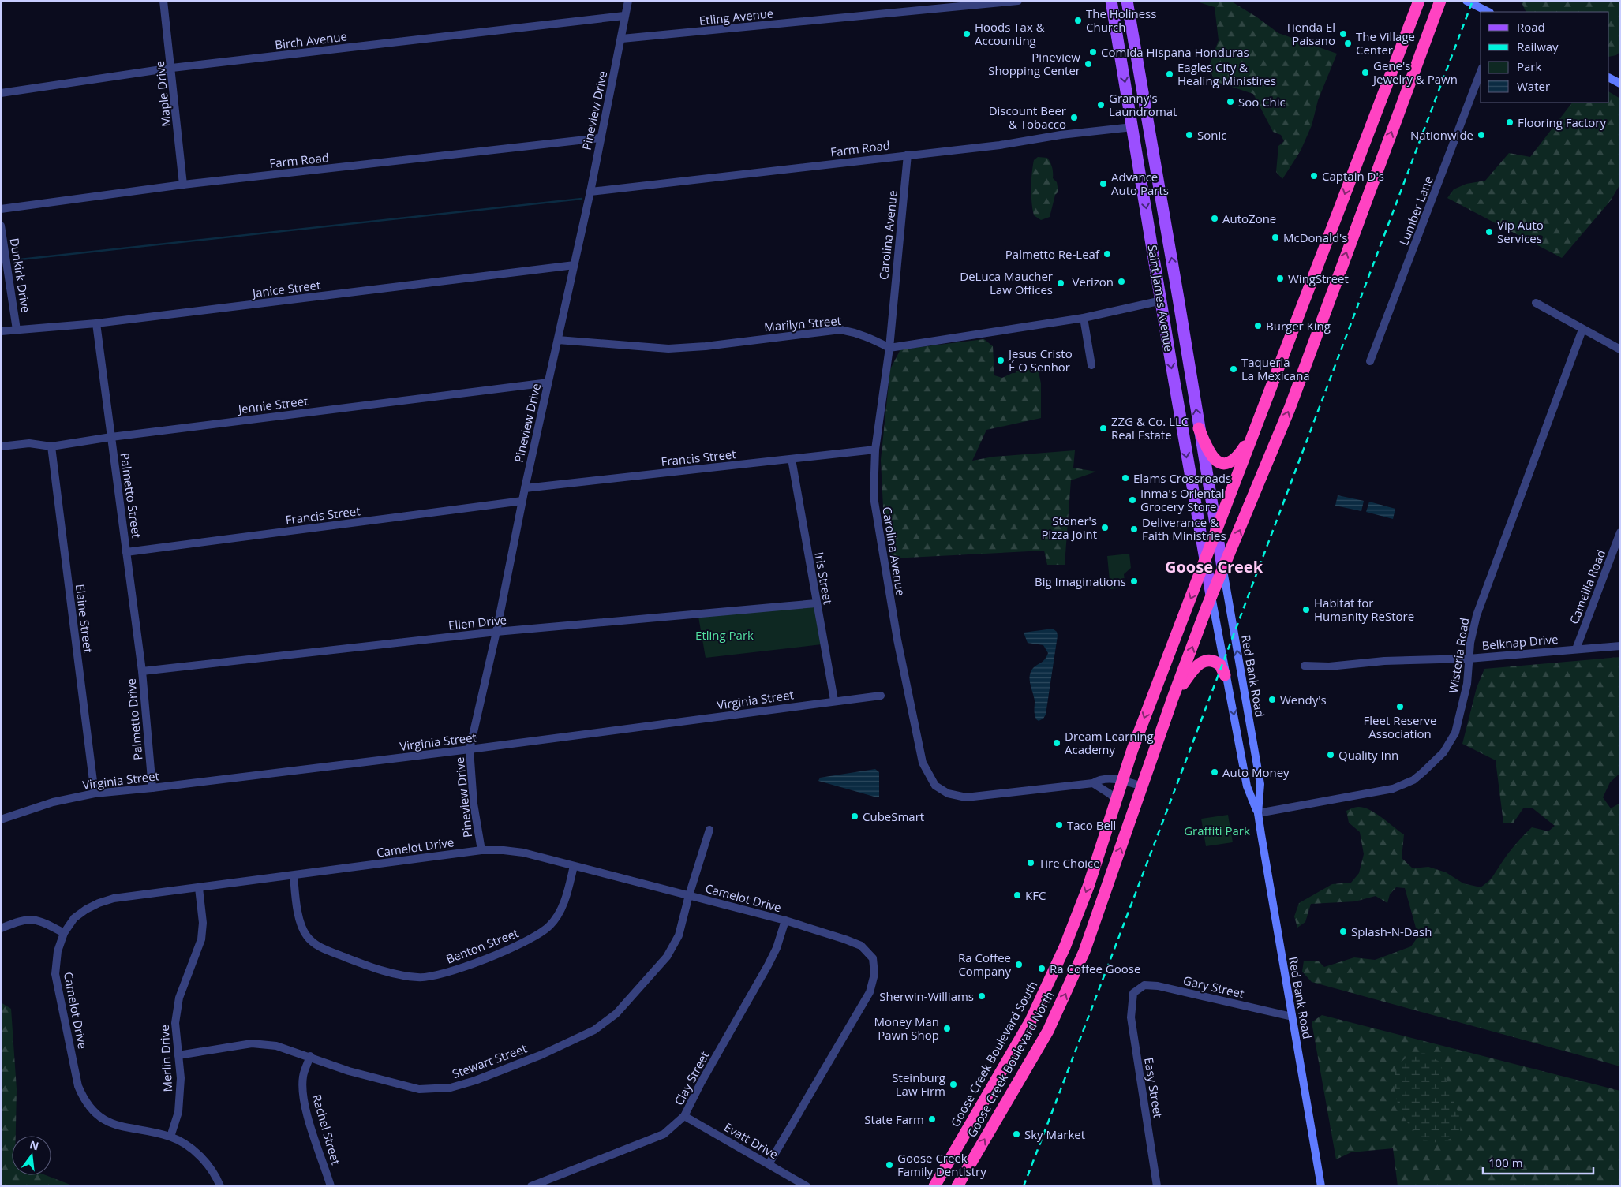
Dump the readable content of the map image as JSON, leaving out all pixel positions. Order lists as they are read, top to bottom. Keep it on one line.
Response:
{"streets":{"highway":["Goose Creek Boulevard South","Goose Creek Boulevard North"],"main road":["Saint James Avenue","Red Bank Road"],"street":["Etling Avenue","Birch Avenue","Maple Drive","Pineview Drive","Farm Road","Lumber Lane","Carolina Avenue","Dunkirk Drive","Janice Street","Marilyn Street","Jennie Street","Francis Street","Palmetto Street","Iris Street","Camellia Road","Elaine Street","Ellen Drive","Belknap Drive","Wisteria Road","Virginia Street","Palmetto Drive","Camelot Drive","Benton Street","Gary Street","Merlin Drive","Stewart Street","Clay Street","Easy Street","Rachel Street","Evatt Drive"]},"crossings":[["Etling Avenue","Pineview Drive"],["Birch Avenue","Maple Drive"],["Birch Avenue","Pineview Drive"],["Maple Drive","Farm Road"],["Pineview Drive","Farm Road"],["Pineview Drive","Janice Street"],["Pineview Drive","Marilyn Street"],["Pineview Drive","Jennie Street"],["Pineview Drive","Francis Street"],["Pineview Drive","Ellen Drive"],["Pineview Drive","Virginia Street"],["Pineview Drive","Camelot Drive"],["Farm Road","Carolina Avenue"],["Farm Road","Saint James Avenue"],["Carolina Avenue","Marilyn Street"],["Carolina Avenue","Francis Street"],["Carolina Avenue","Goose Creek Boulevard South"],["Carolina Avenue","Goose Creek Boulevard North"],["Dunkirk Drive","Janice Street"],["Janice Street","Palmetto Street"],["Saint James Avenue","Red Bank Road"],["Saint James Avenue","Goose Creek Boulevard South"],["Saint James Avenue","Goose Creek Boulevard North"],["Jennie Street","Palmetto Street"],["Jennie Street","Elaine Street"],["Francis Street","Palmetto Street"],["Francis Street","Iris Street"],["Palmetto Street","Ellen Drive"],["Palmetto Street","Palmetto Drive"],["Iris Street","Ellen Drive"],["Iris Street","Virginia Street"],["Camellia Road","Belknap Drive"],["Elaine Street","Virginia Street"],["Ellen Drive","Palmetto Drive"],["Belknap Drive","Wisteria Road"],["Wisteria Road","Red Bank Road"],["Red Bank Road","Gary Street"],["Red Bank Road","Goose Creek Boulevard North"],["Virginia Street","Palmetto Drive"],["Camelot Drive","Benton Street"],["Camelot Drive","Merlin Drive"],["Camelot Drive","Stewart Street"],["Camelot Drive","Clay Street"],["Camelot Drive","Evatt Drive"],["Gary Street","Easy Street"],["Merlin Drive","Stewart Street"],["Stewart Street","Rachel Street"],["Clay Street","Evatt Drive"]],"one_way":["Goose Creek Boulevard South","Goose Creek Boulevard North"],"districts":["Goose Creek"],"parks":["Etling Park","Graffiti Park"],"places":["The Holiness Church","Hoods Tax & Accounting","Tienda El Paisano","The Village Center","Comida Hispana Honduras","Pineview Shopping Center","Gene's Jewelry & Pawn","Eagles City & Healing Ministires","Soo Chic","Granny's Laundromat","Discount Beer & Tobacco","Flooring Factory","Sonic","Nationwide","Captain D's","Advance Auto Parts","AutoZone","Vip Auto Services","McDonald's","Palmetto Re-Leaf","WingStreet","Verizon","DeLuca Maucher Law Offices","Burger King","Jesus Cristo É O Senhor","Taqueria La Mexicana","ZZG & Co. LLC Real Estate","Elams Crossroads","Inma's Oriental Grocery Store","Stoner's Pizza Joint","Deliverance & Faith Ministries","Big Imaginations","Habitat for Humanity ReStore","Wendy's","Fleet Reserve Association","Dream Learning Academy","Quality Inn","Auto Money","CubeSmart","Taco Bell","Tire Choice","KFC","Splash-N-Dash","Ra Coffee Company","Ra Coffee Goose","Sherwin-Williams","Money Man Pawn Shop","Steinburg Law Firm","State Farm","Sky Market","Goose Creek Family Dentistry"],"legend":["Road","Railway","Park","Water"],"scale_bar":"100 m","north":"top"}
